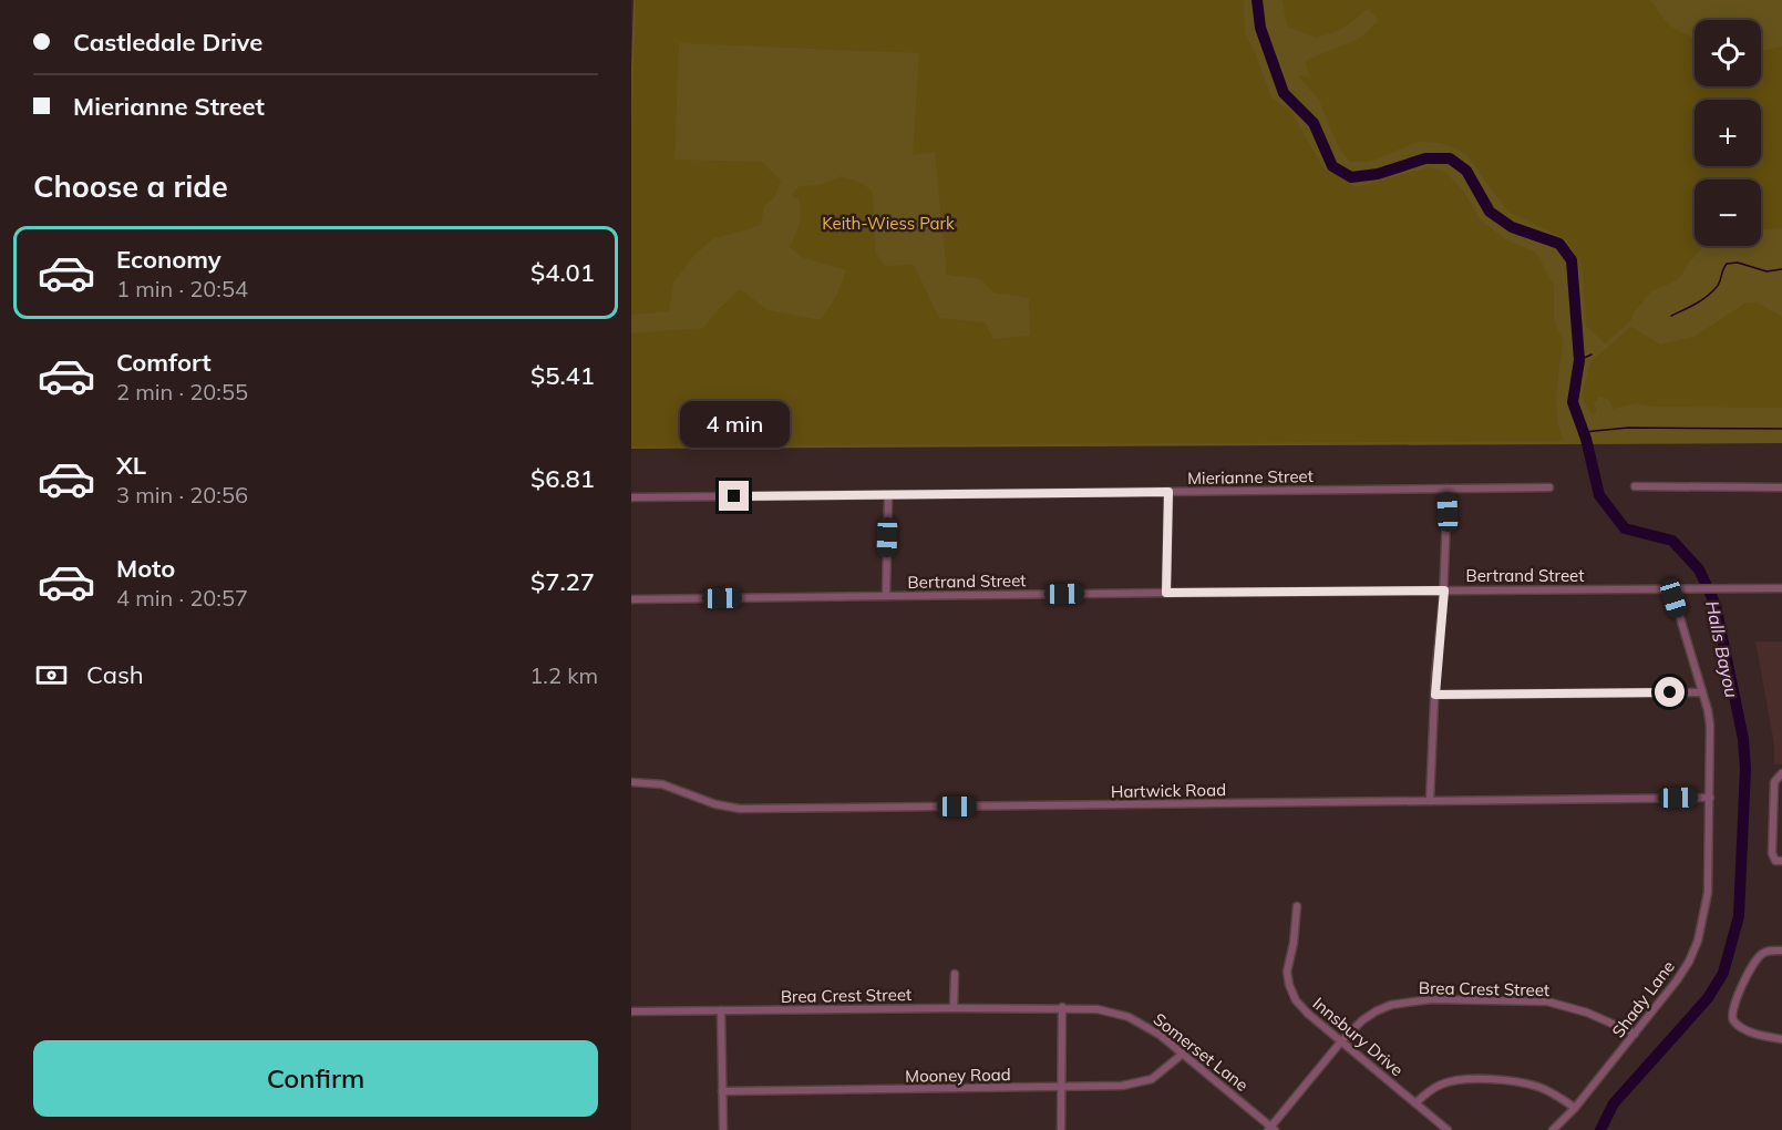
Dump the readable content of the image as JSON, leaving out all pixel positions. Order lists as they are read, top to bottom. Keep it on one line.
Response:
{"streets":{"street":["Mierianne Street","Bertrand Street","Hartwick Road","Brea Crest Street","Shady Lane","Innsbury Drive","Somerset Lane","Mooney Road"]},"crossings":[["Bertrand Street","Shady Lane"],["Hartwick Road","Shady Lane"],["Brea Crest Street","Shady Lane"],["Brea Crest Street","Innsbury Drive"],["Brea Crest Street","Somerset Lane"],["Somerset Lane","Mooney Road"]],"water":["Halls Bayou"],"parks":["Keith-Wiess Park"],"page":{"banner":["Castledale Drive","Mierianne Street"],"map_buttons":["+","−"],"heading":"Choose a ride","list":[{"name":"Economy","note":"1 min · 20:54","value":"$4.01"},{"name":"Comfort","note":"2 min · 20:55","value":"$5.41"},{"name":"XL","note":"3 min · 20:56","value":"$6.81"},{"name":"Moto","note":"4 min · 20:57","value":"$7.27"}],"bubble":"4 min","pay":["Cash","1.2 km"],"buttons":"Confirm"}}
